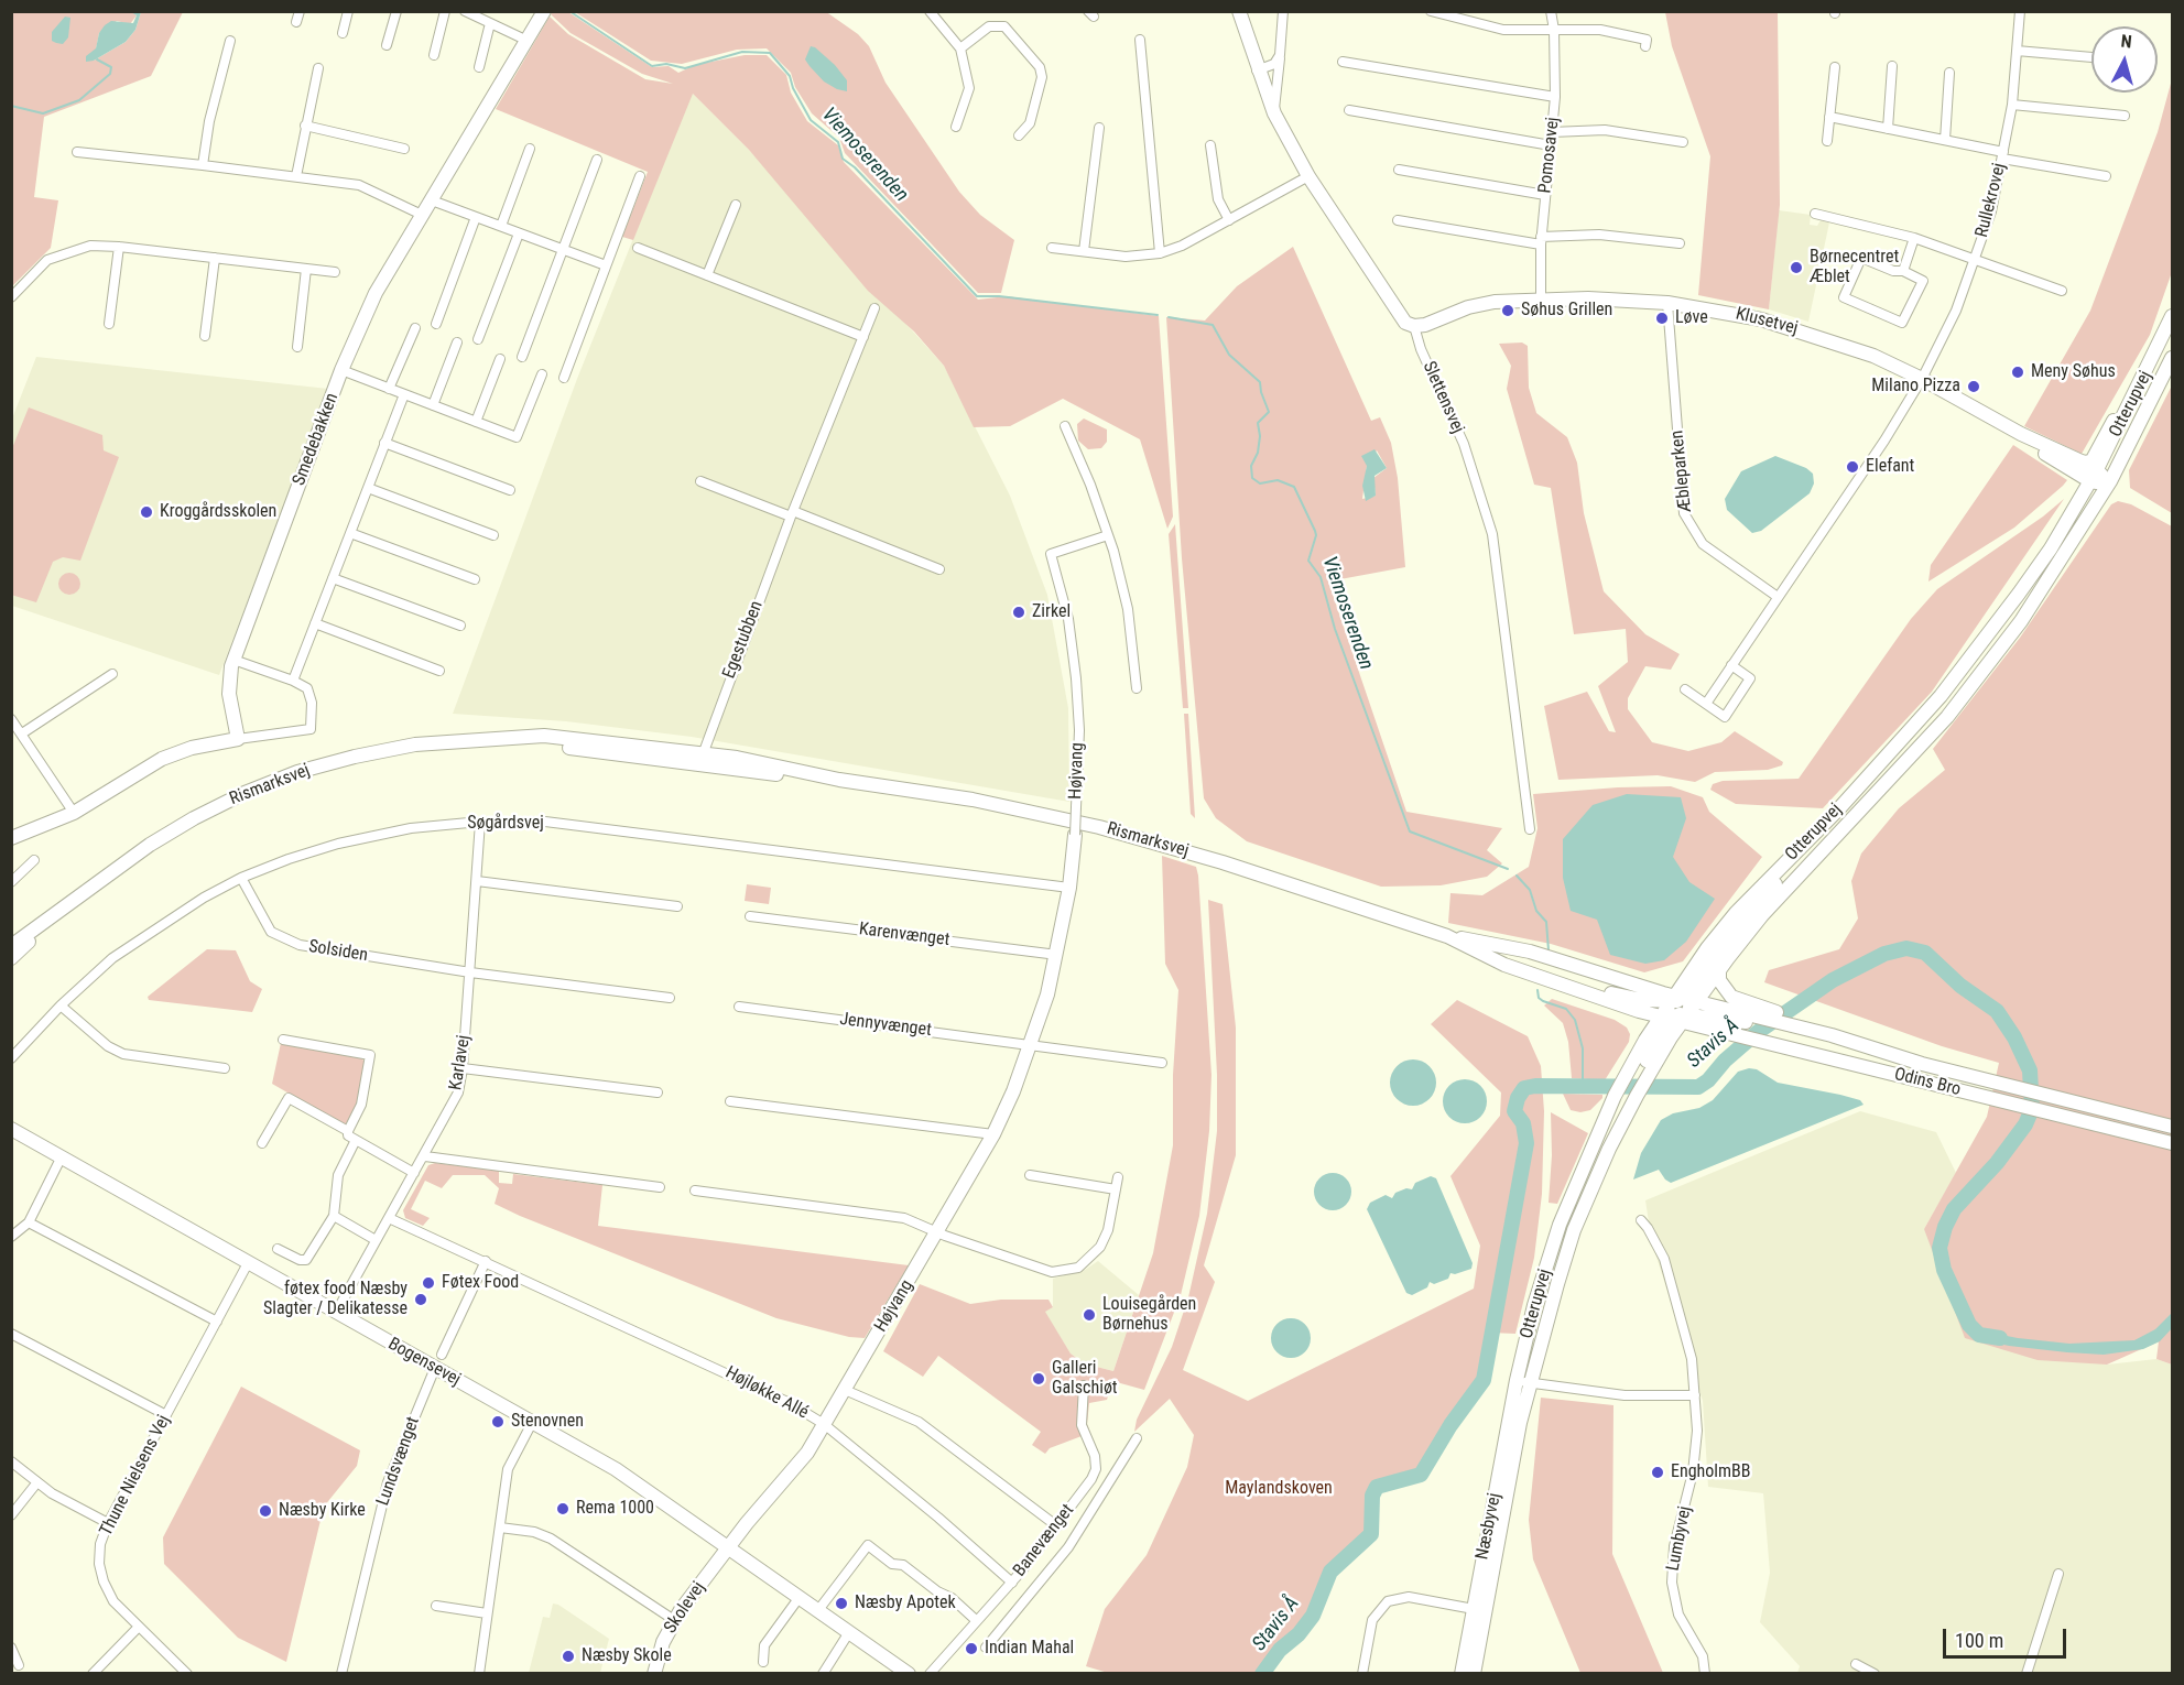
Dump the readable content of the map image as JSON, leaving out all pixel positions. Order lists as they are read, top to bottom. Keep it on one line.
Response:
{"streets":{"main road":["Klusetvej","Slettensvej","Otterupvej","Smedebakken","Højvang","Rismarksvej","Odins Bro","Bogensevej","Næsbyvej","Skolevej"],"street":["Pomosavej","Rullekrovej","Æbleparken","Egestubben","Søgårdsvej","Karenvænget","Solsiden","Jennyvænget","Karlavej","Højløkke Allé","Lundsvænget","Thune Nielsens Vej","Lumbyvej","Banevænget"]},"crossings":[["Pomosavej","Klusetvej"],["Rullekrovej","Klusetvej"],["Klusetvej","Slettensvej"],["Klusetvej","Otterupvej"],["Klusetvej","Æbleparken"],["Otterupvej","Rismarksvej"],["Otterupvej","Odins Bro"],["Otterupvej","Næsbyvej"],["Egestubben","Rismarksvej"],["Højvang","Søgårdsvej"],["Højvang","Karenvænget"],["Højvang","Jennyvænget"],["Højvang","Bogensevej"],["Højvang","Højløkke Allé"],["Højvang","Skolevej"],["Rismarksvej","Odins Bro"],["Søgårdsvej","Solsiden"],["Søgårdsvej","Karlavej"],["Solsiden","Karlavej"],["Karlavej","Bogensevej"],["Karlavej","Højløkke Allé"],["Bogensevej","Lundsvænget"],["Bogensevej","Thune Nielsens Vej"],["Bogensevej","Skolevej"],["Højløkke Allé","Banevænget"]],"water":["Viemoserenden","Stavis Å"],"parks":["Maylandskoven"],"places":["Børnecentret Æblet","Søhus Grillen","Løve","Meny Søhus","Milano Pizza","Elefant","Kroggårdsskolen","Zirkel","Føtex Food","føtex food Næsby Slagter / Delikatesse","Louisegården Børnehus","Galleri Galschiøt","Stenovnen","EngholmBB","Rema 1000","Næsby Kirke","Næsby Apotek","Indian Mahal","Næsby Skole"],"scale_bar":"100 m","north":"top"}
